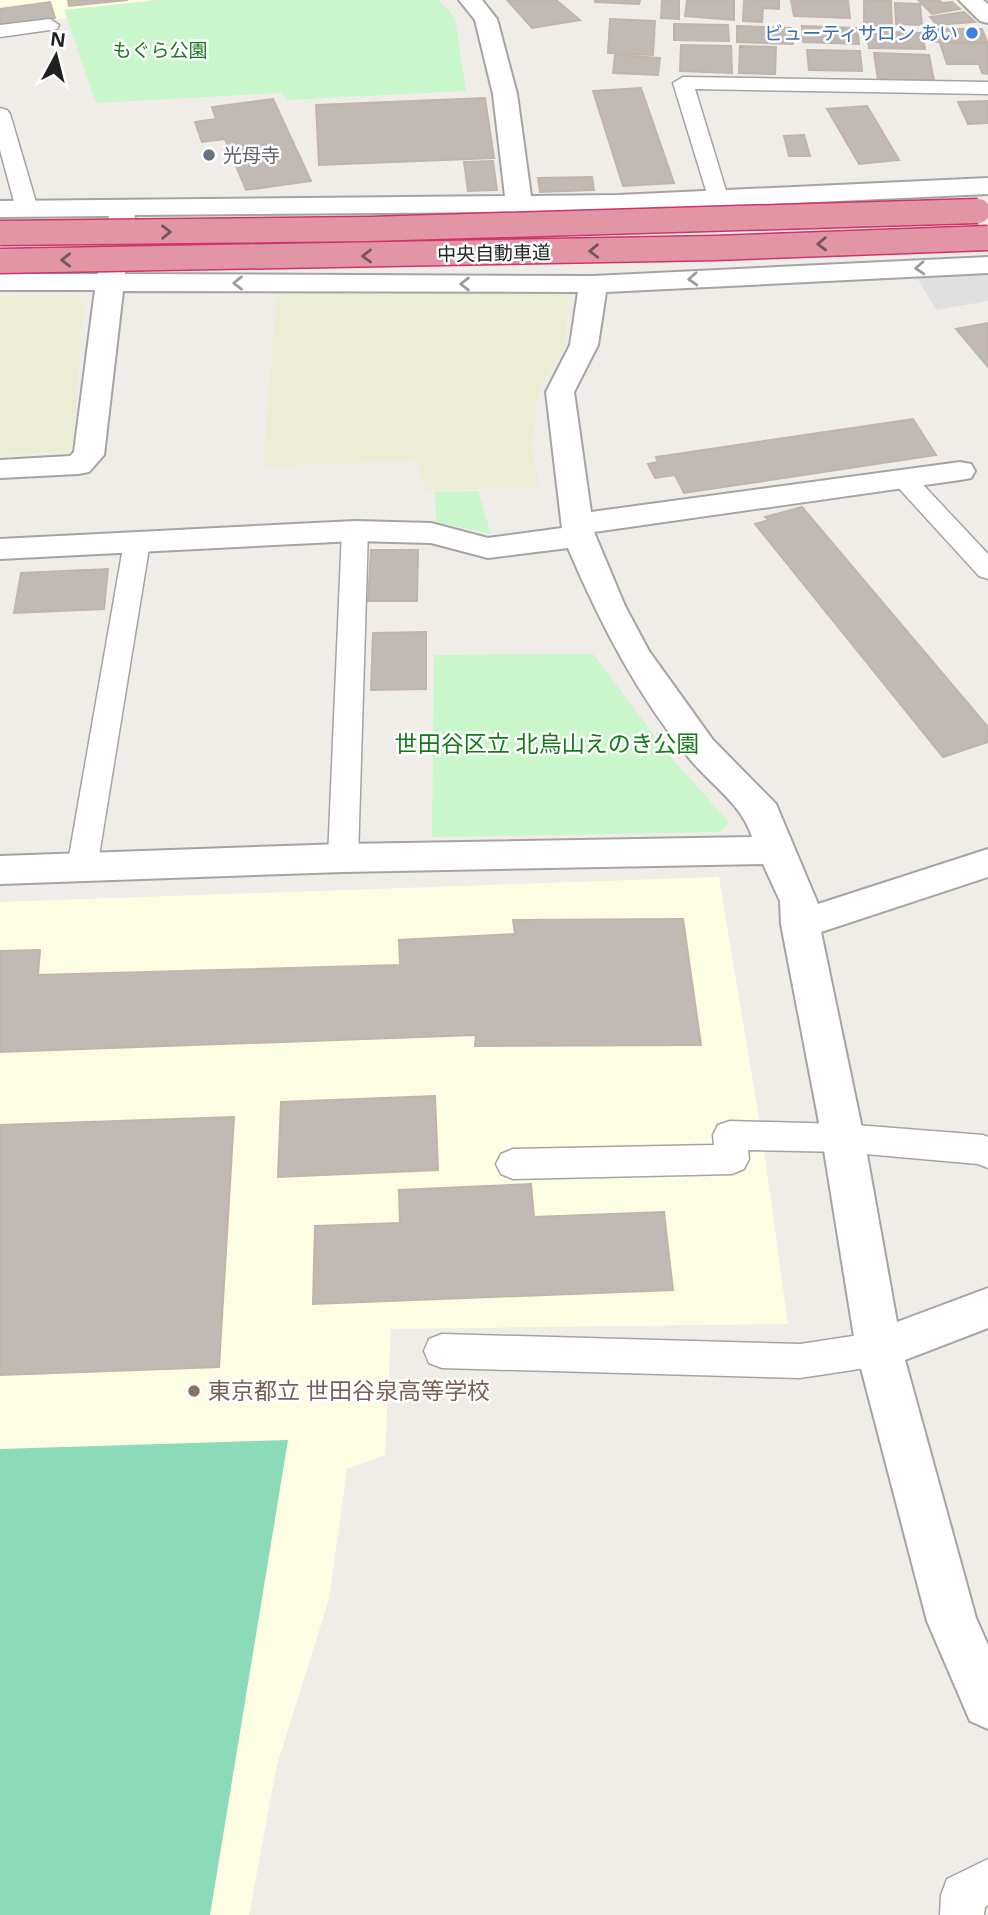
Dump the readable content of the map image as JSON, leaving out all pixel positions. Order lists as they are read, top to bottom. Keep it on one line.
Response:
{"streets":{"highway":["中央自動車道"]},"parks":["もぐら公園","世田谷区立 北烏山えのき公園"],"places":["ビューティサロン あい","光母寺","東京都立 世田谷泉高等学校"],"north":"top"}
